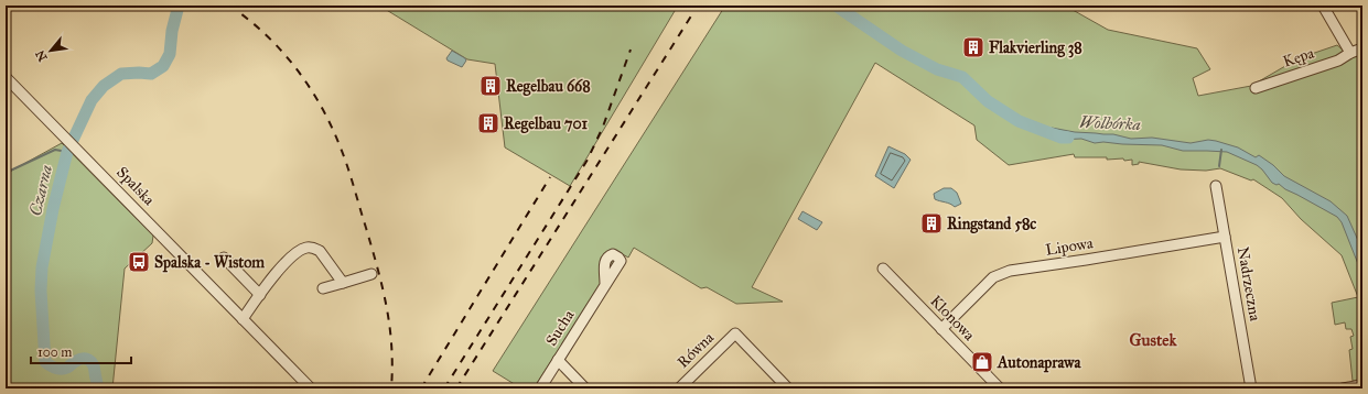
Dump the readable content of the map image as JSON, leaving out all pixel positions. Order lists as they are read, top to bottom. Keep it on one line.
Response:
{"streets":{"street":["Kępa","Spalska","Lipowa","Nadrzeczna","Klonowa","Sucha","Równa"]},"crossings":[["Lipowa","Nadrzeczna"],["Lipowa","Klonowa"]],"districts":["Gustek"],"water":["Wolbórka","Czarna"],"places":{"building":["Flakvierling 38","Regelbau 668","Regelbau 701","Ringstand 58c"],"bus stop":["Spalska - Wistom"],"shop":["Autonaprawa"]},"scale_bar":"100 m","north":"bottom left"}
